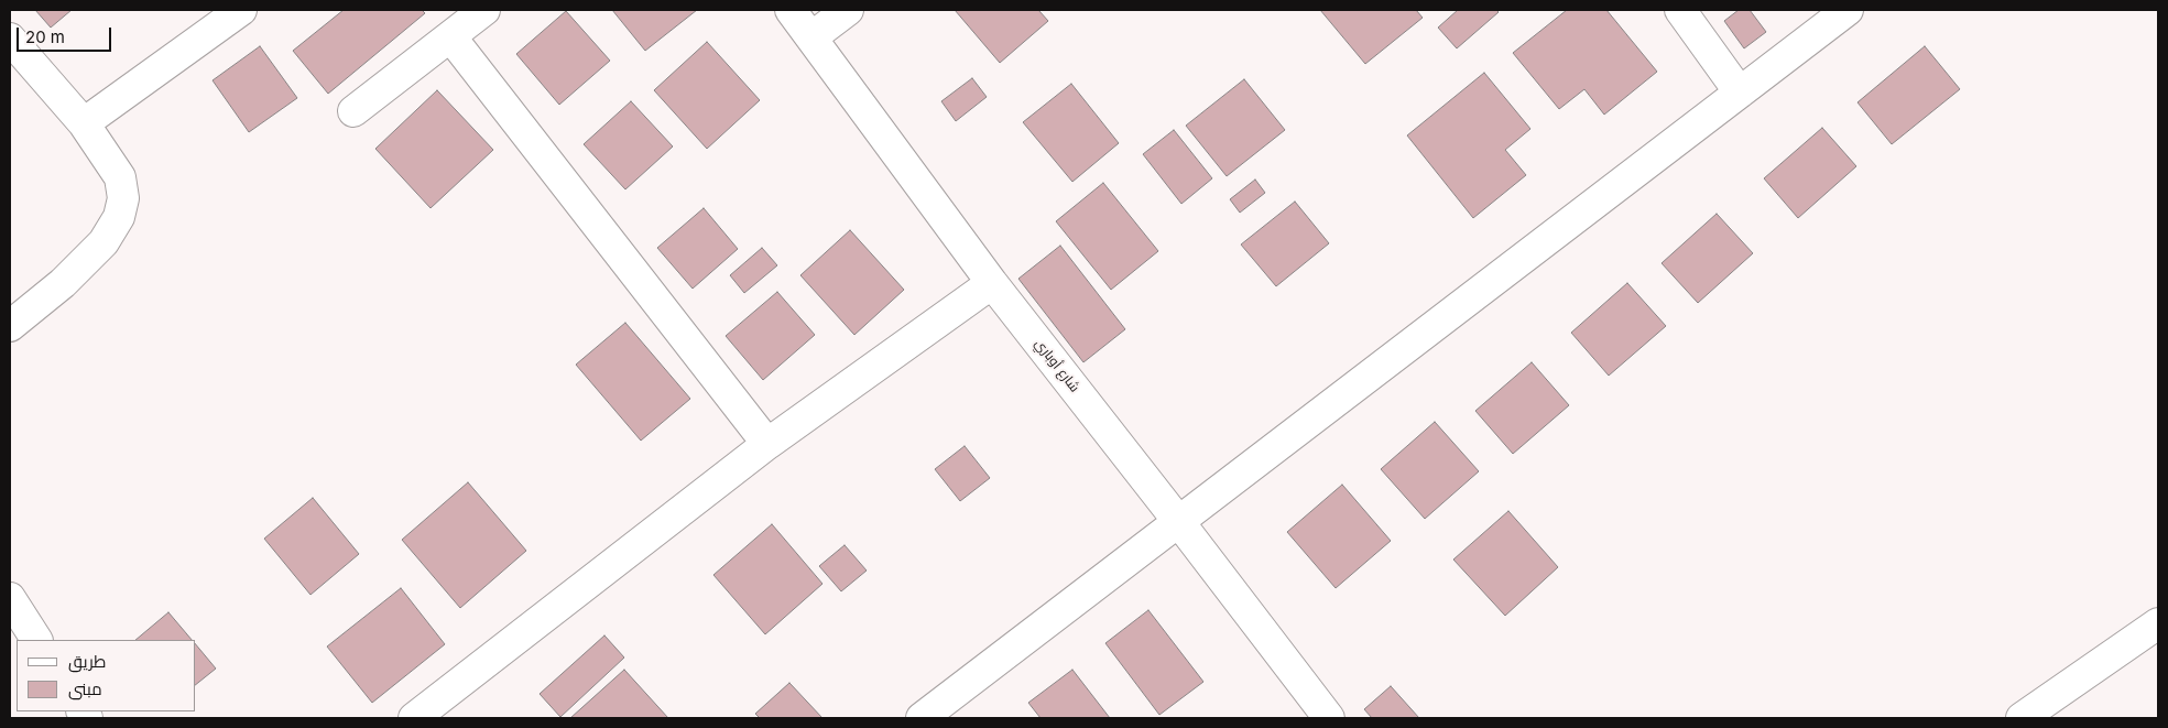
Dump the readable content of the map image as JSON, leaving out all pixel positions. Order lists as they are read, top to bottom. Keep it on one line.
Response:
{"streets":{"street":["شارع أوباري"]},"legend":["طريق","مبنى"],"scale_bar":"20 m"}
